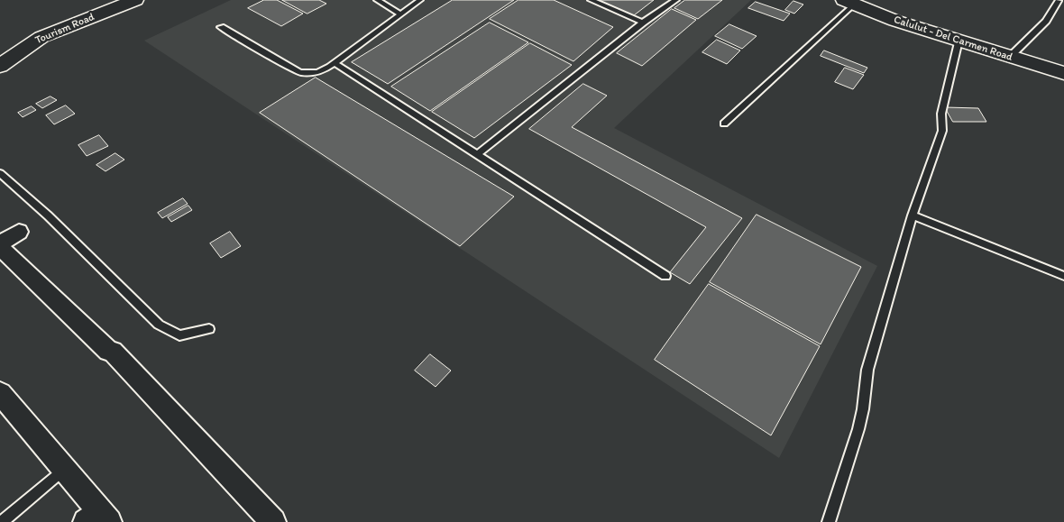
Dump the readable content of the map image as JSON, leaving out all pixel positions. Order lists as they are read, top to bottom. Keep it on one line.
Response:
{"streets":{"main road":["Tourism Road","Calulut - Del Carmen Road"]}}
